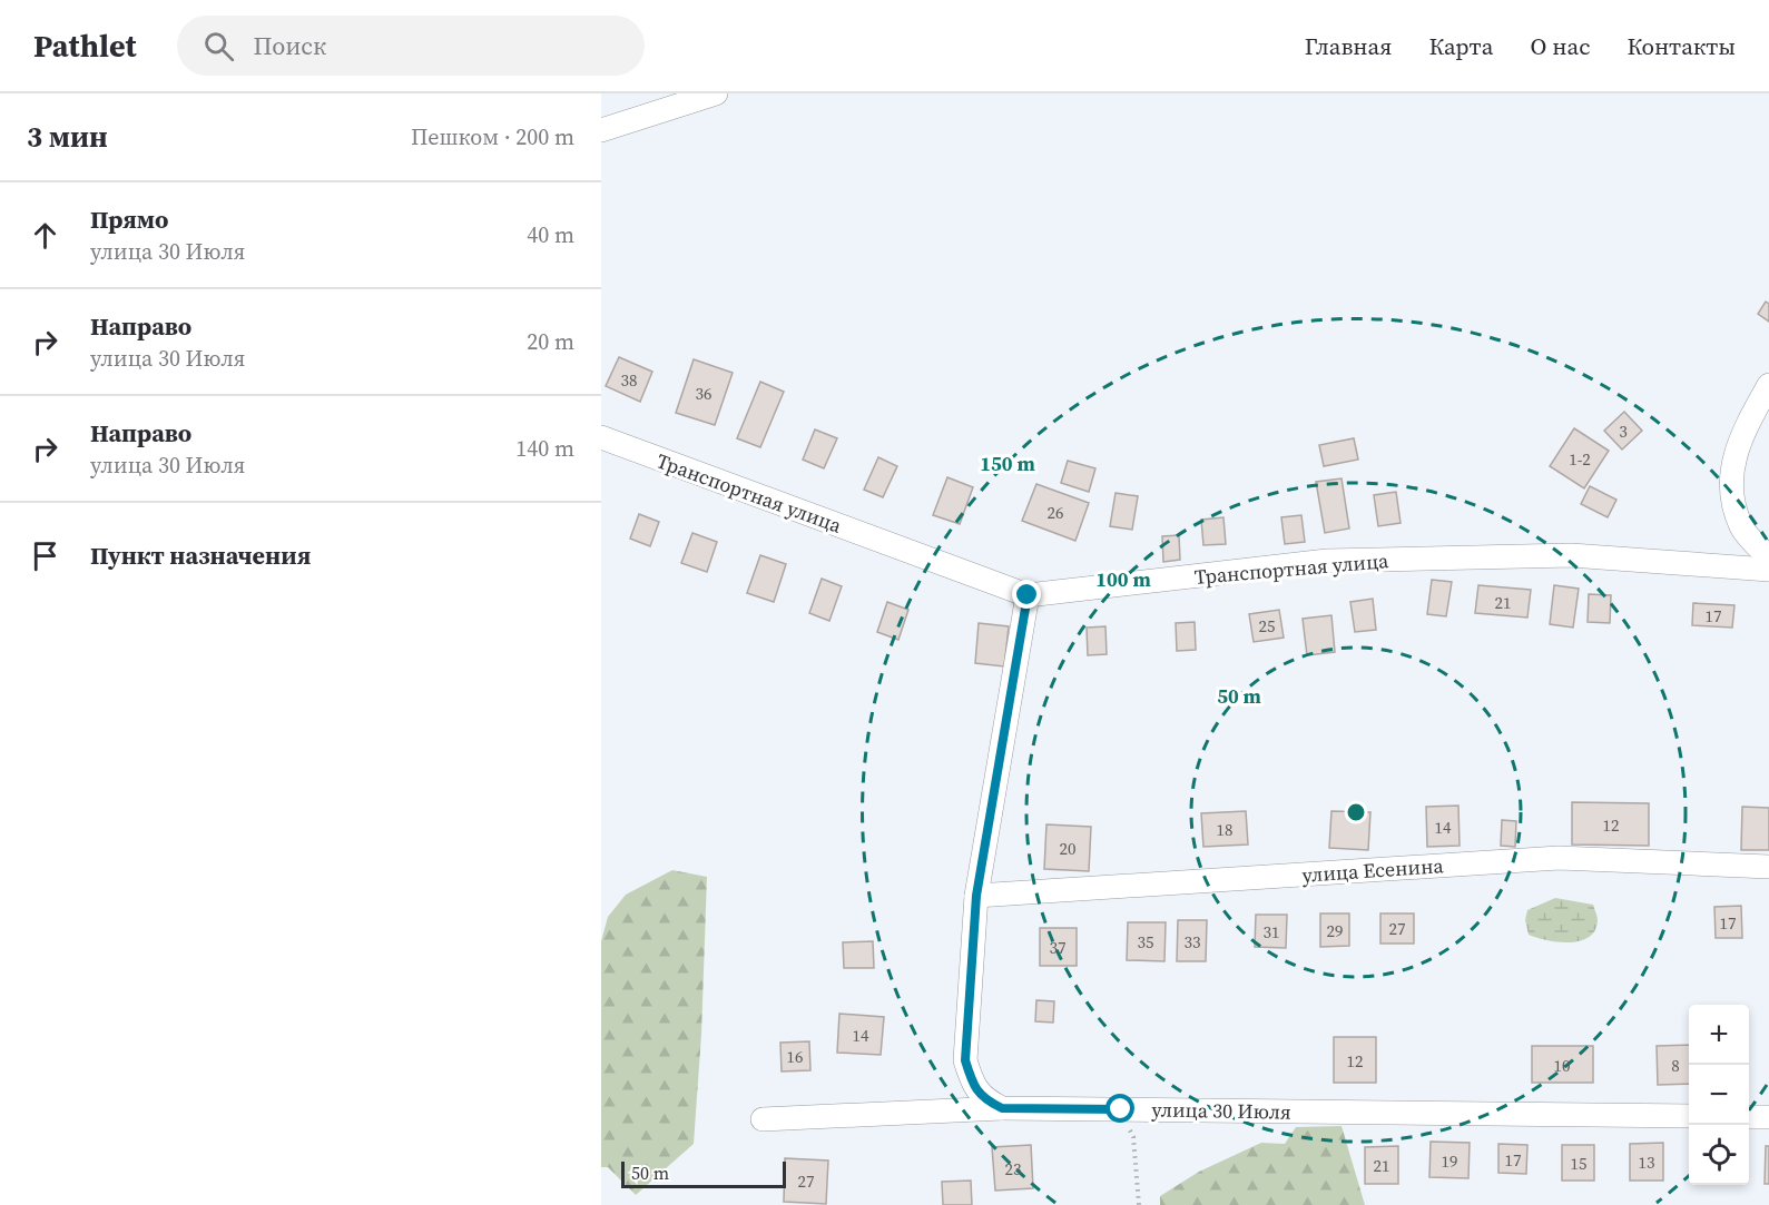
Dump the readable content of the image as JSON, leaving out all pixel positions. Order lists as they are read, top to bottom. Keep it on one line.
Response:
{"streets":{"street":["Транспортная улица","улица Есенина","улица 30 Июля"]},"house_numbers":["38","36","3","1-2","26","21","17","25","12","14","18","20","17","27","29","31","35","33","37","14","16","12","10","8","17","19","13","15","21","23","27"],"scale_bar":"50 m","page":{"header":"Pathlet","search":"Поиск","nav":["Главная","Карта","О нас","Контакты"],"heading":["3 мин","Пешком · 200 m"],"list":[["Прямо","улица 30 Июля","40 m"],["Направо","улица 30 Июля","20 m"],["Направо","улица 30 Июля","140 m"],"Пункт назначения"],"map_buttons":["+","−"],"scale":"50 m"},"rings":["150 m","100 m","50 m"]}
